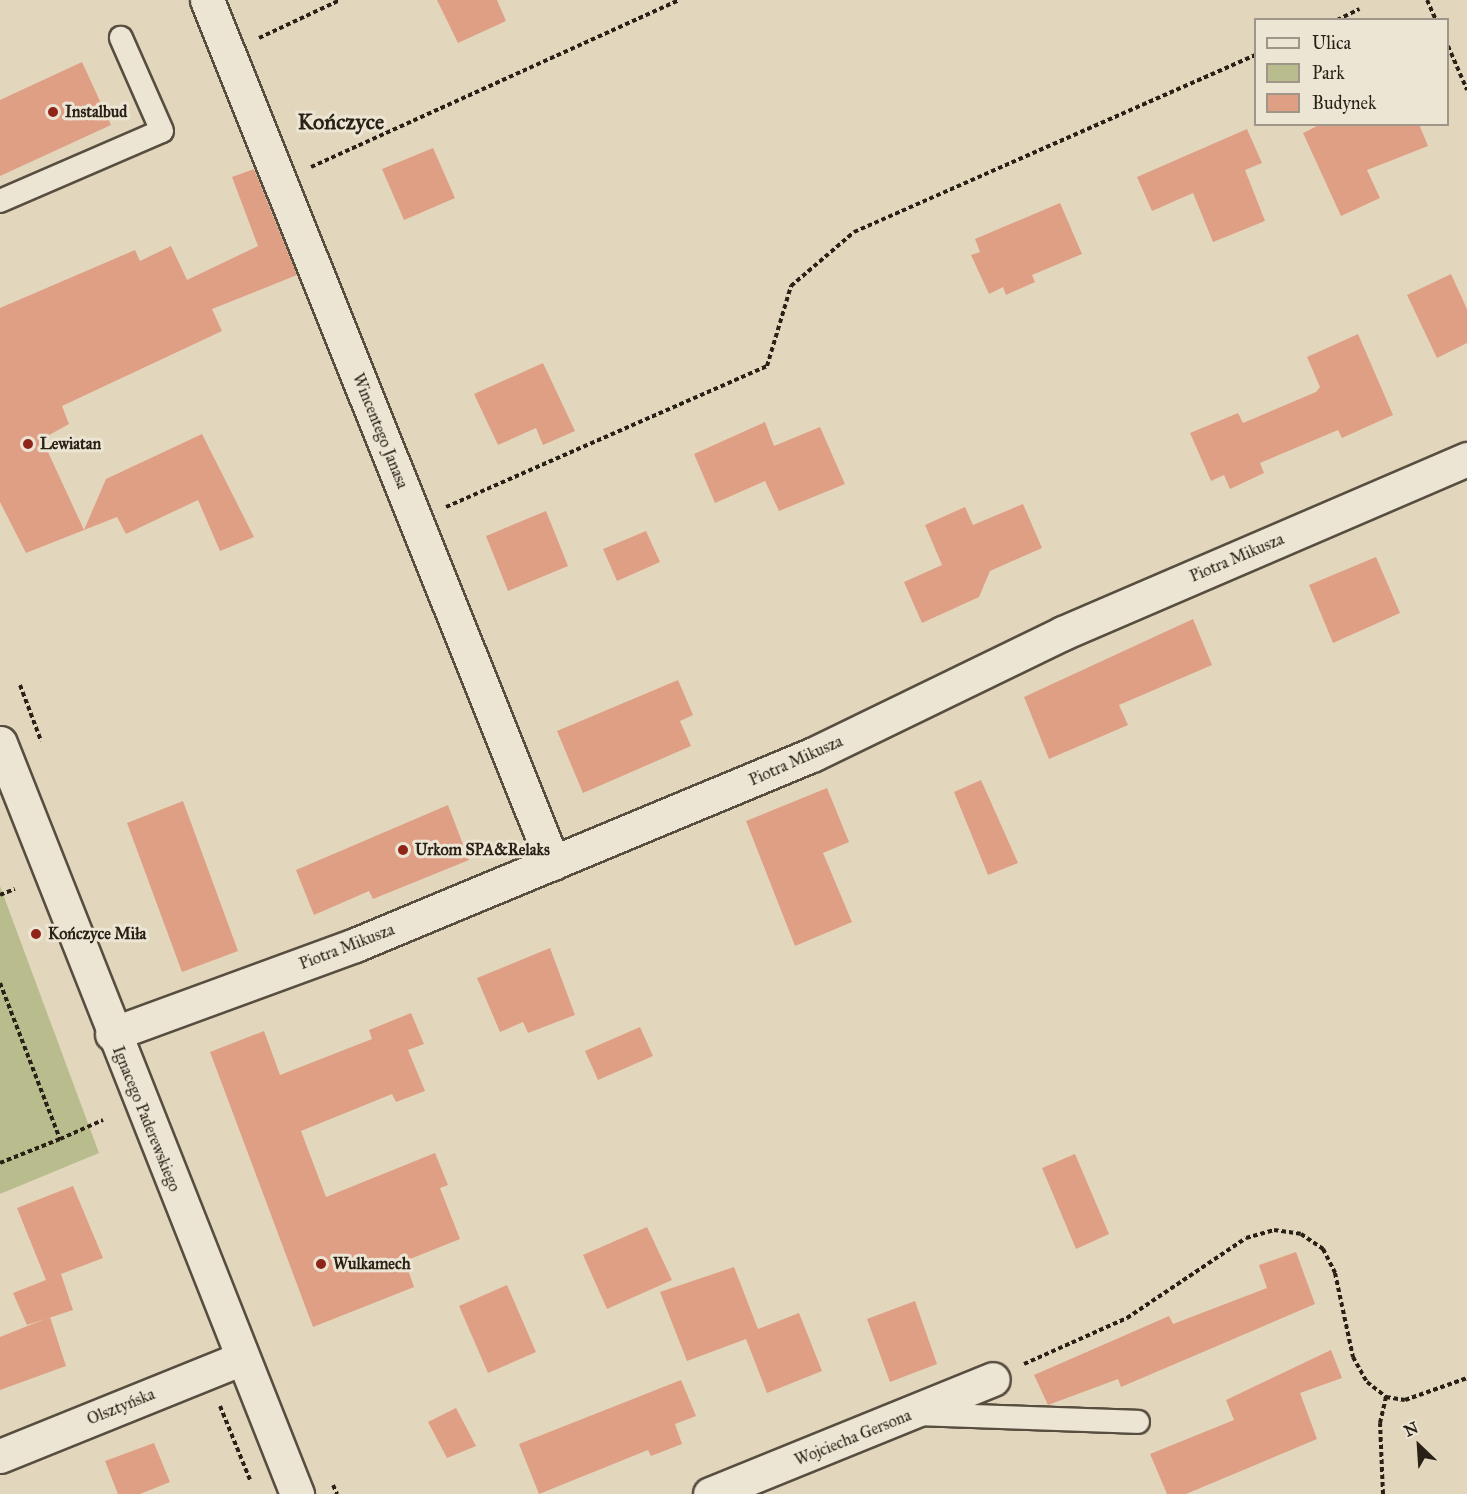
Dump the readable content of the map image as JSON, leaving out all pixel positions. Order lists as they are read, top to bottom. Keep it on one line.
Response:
{"streets":{"street":["Wincentego Janasa","Piotra Mikusza","Ignacego Paderewskiego","Olsztyńska","Wojciecha Gersona"]},"crossings":[["Wincentego Janasa","Piotra Mikusza"],["Piotra Mikusza","Ignacego Paderewskiego"],["Ignacego Paderewskiego","Olsztyńska"]],"districts":["Kończyce"],"places":["Instalbud","Lewiatan","Urkom SPA&Relaks","Kończyce Miła","Wulkamech"],"legend":["Ulica","Park","Budynek"],"north":"top left"}
